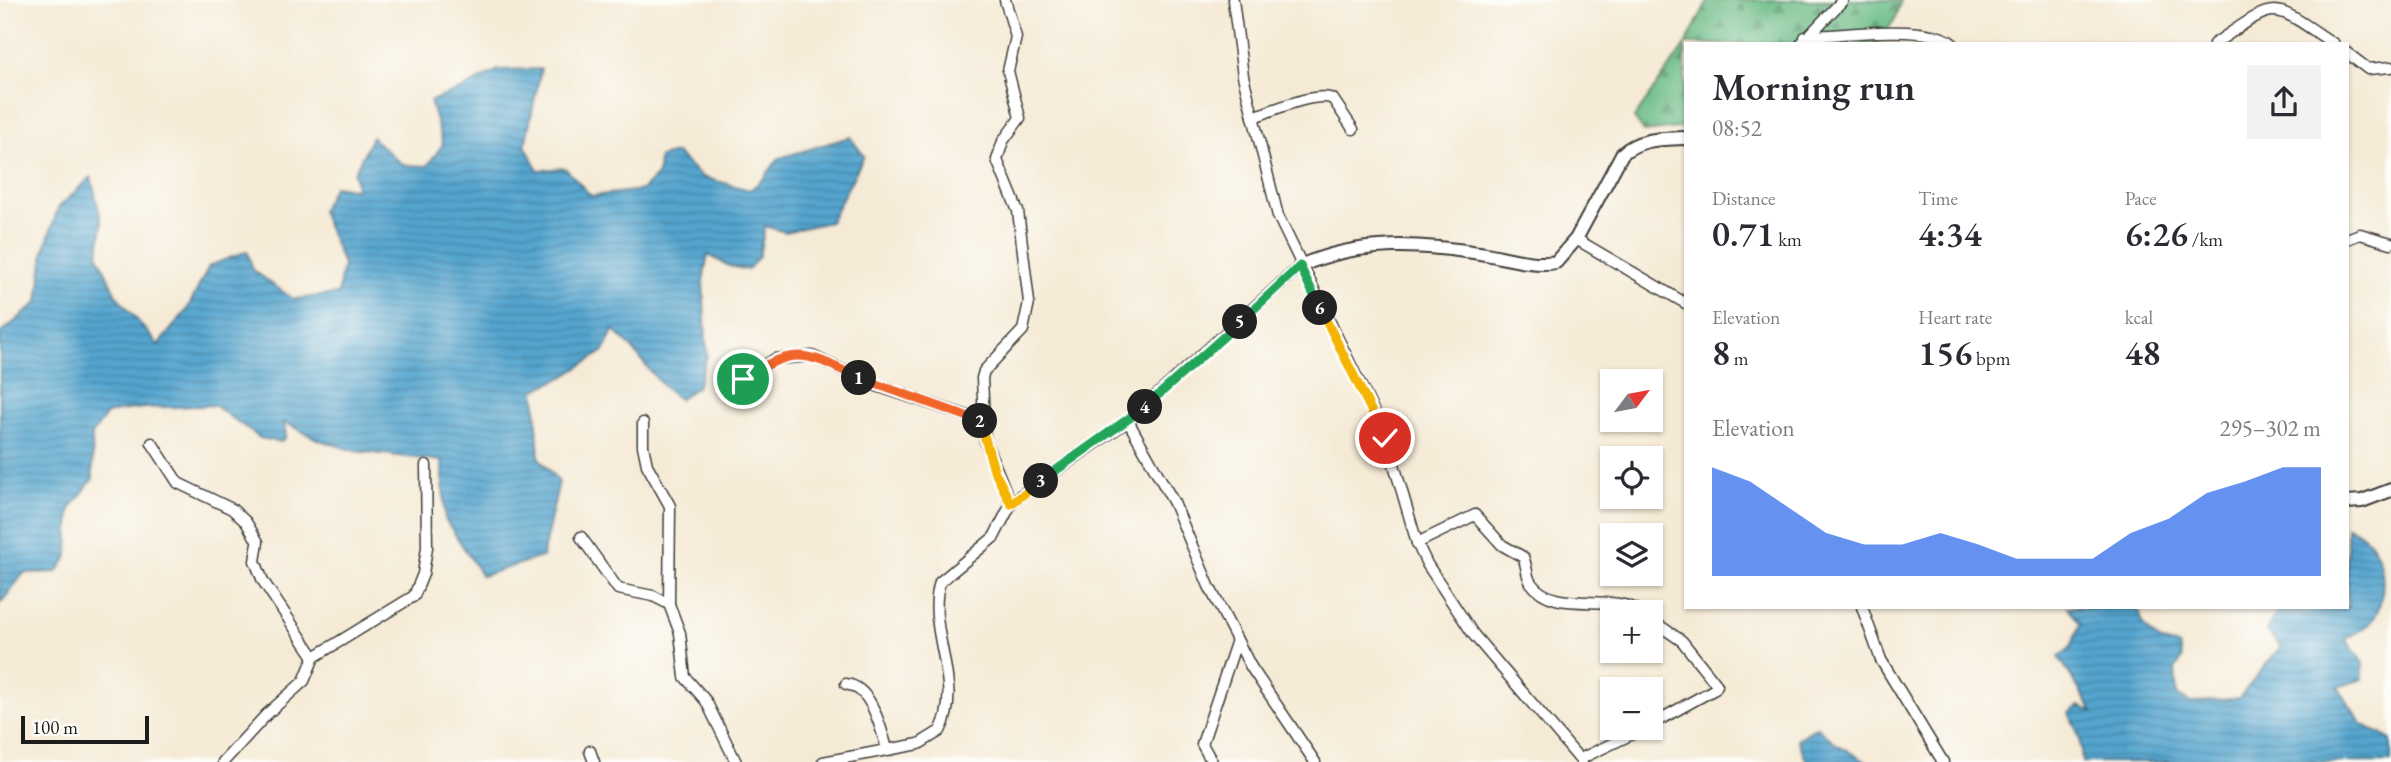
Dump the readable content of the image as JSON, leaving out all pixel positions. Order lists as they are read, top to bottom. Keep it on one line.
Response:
{"scale_bar":"100 m","north":"top right","page":{"heading":["Morning run","08:52"],"stats":[["Distance","0.71 km"],["Time","4:34"],["Pace","6:26 /km"],["Elevation","8 m"],["Heart rate","156 bpm"],["kcal","48"]],"pins":["6","5","1","4","2","3"],"map_buttons":["+","−"],"chart":["Elevation","295–302 m"],"scale":"100 m"}}
